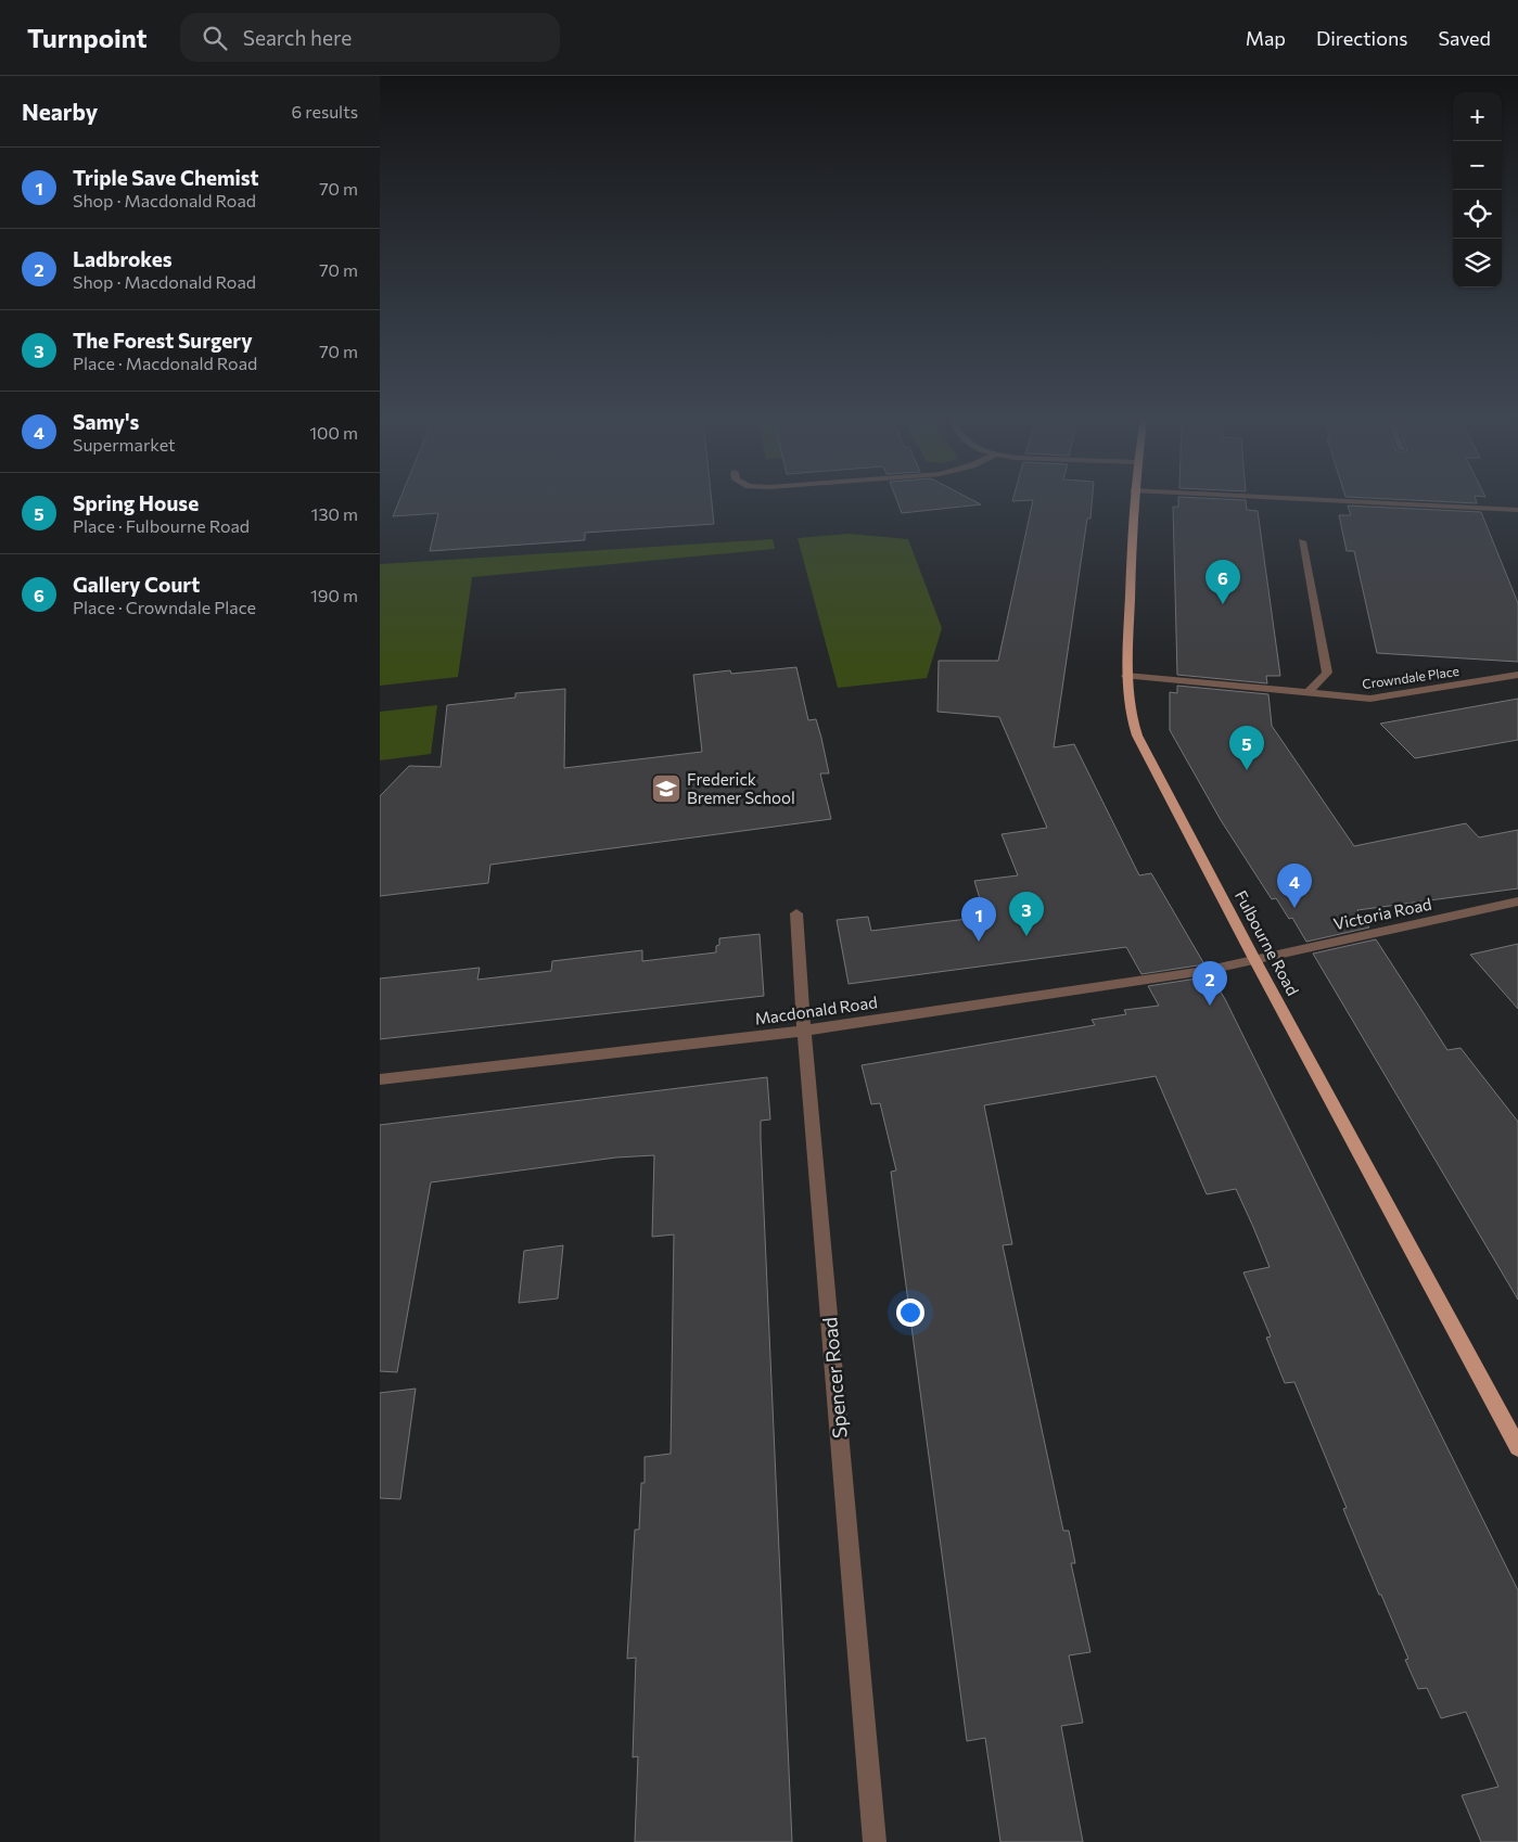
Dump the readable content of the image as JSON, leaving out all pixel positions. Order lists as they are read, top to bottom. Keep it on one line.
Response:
{"streets":{"main road":["Fulbourne Road"],"street":["Crowndale Place","Victoria Road","Macdonald Road","Spencer Road"]},"crossings":[["Crowndale Place","Fulbourne Road"],["Victoria Road","Fulbourne Road"],["Victoria Road","Macdonald Road"],["Fulbourne Road","Macdonald Road"],["Macdonald Road","Spencer Road"]],"places":{"school or university":["Frederick Bremer School"]},"page":{"header":"Turnpoint","search":"Search here","nav":["Map","Directions","Saved"],"heading":["Nearby","6 results"],"map_buttons":["+","−"],"list":[{"mark":"1","name":"Triple Save Chemist","note":"Shop · Macdonald Road","value":"70 m"},{"mark":"2","name":"Ladbrokes","note":"Shop · Macdonald Road","value":"70 m"},{"mark":"3","name":"The Forest Surgery","note":"Place · Macdonald Road","value":"70 m"},{"mark":"4","name":"Samy's","note":"Supermarket","value":"100 m"},{"mark":"5","name":"Spring House","note":"Place · Fulbourne Road","value":"130 m"},{"mark":"6","name":"Gallery Court","note":"Place · Crowndale Place","value":"190 m"}],"pins":["6","5","4","3","1","2"]}}
